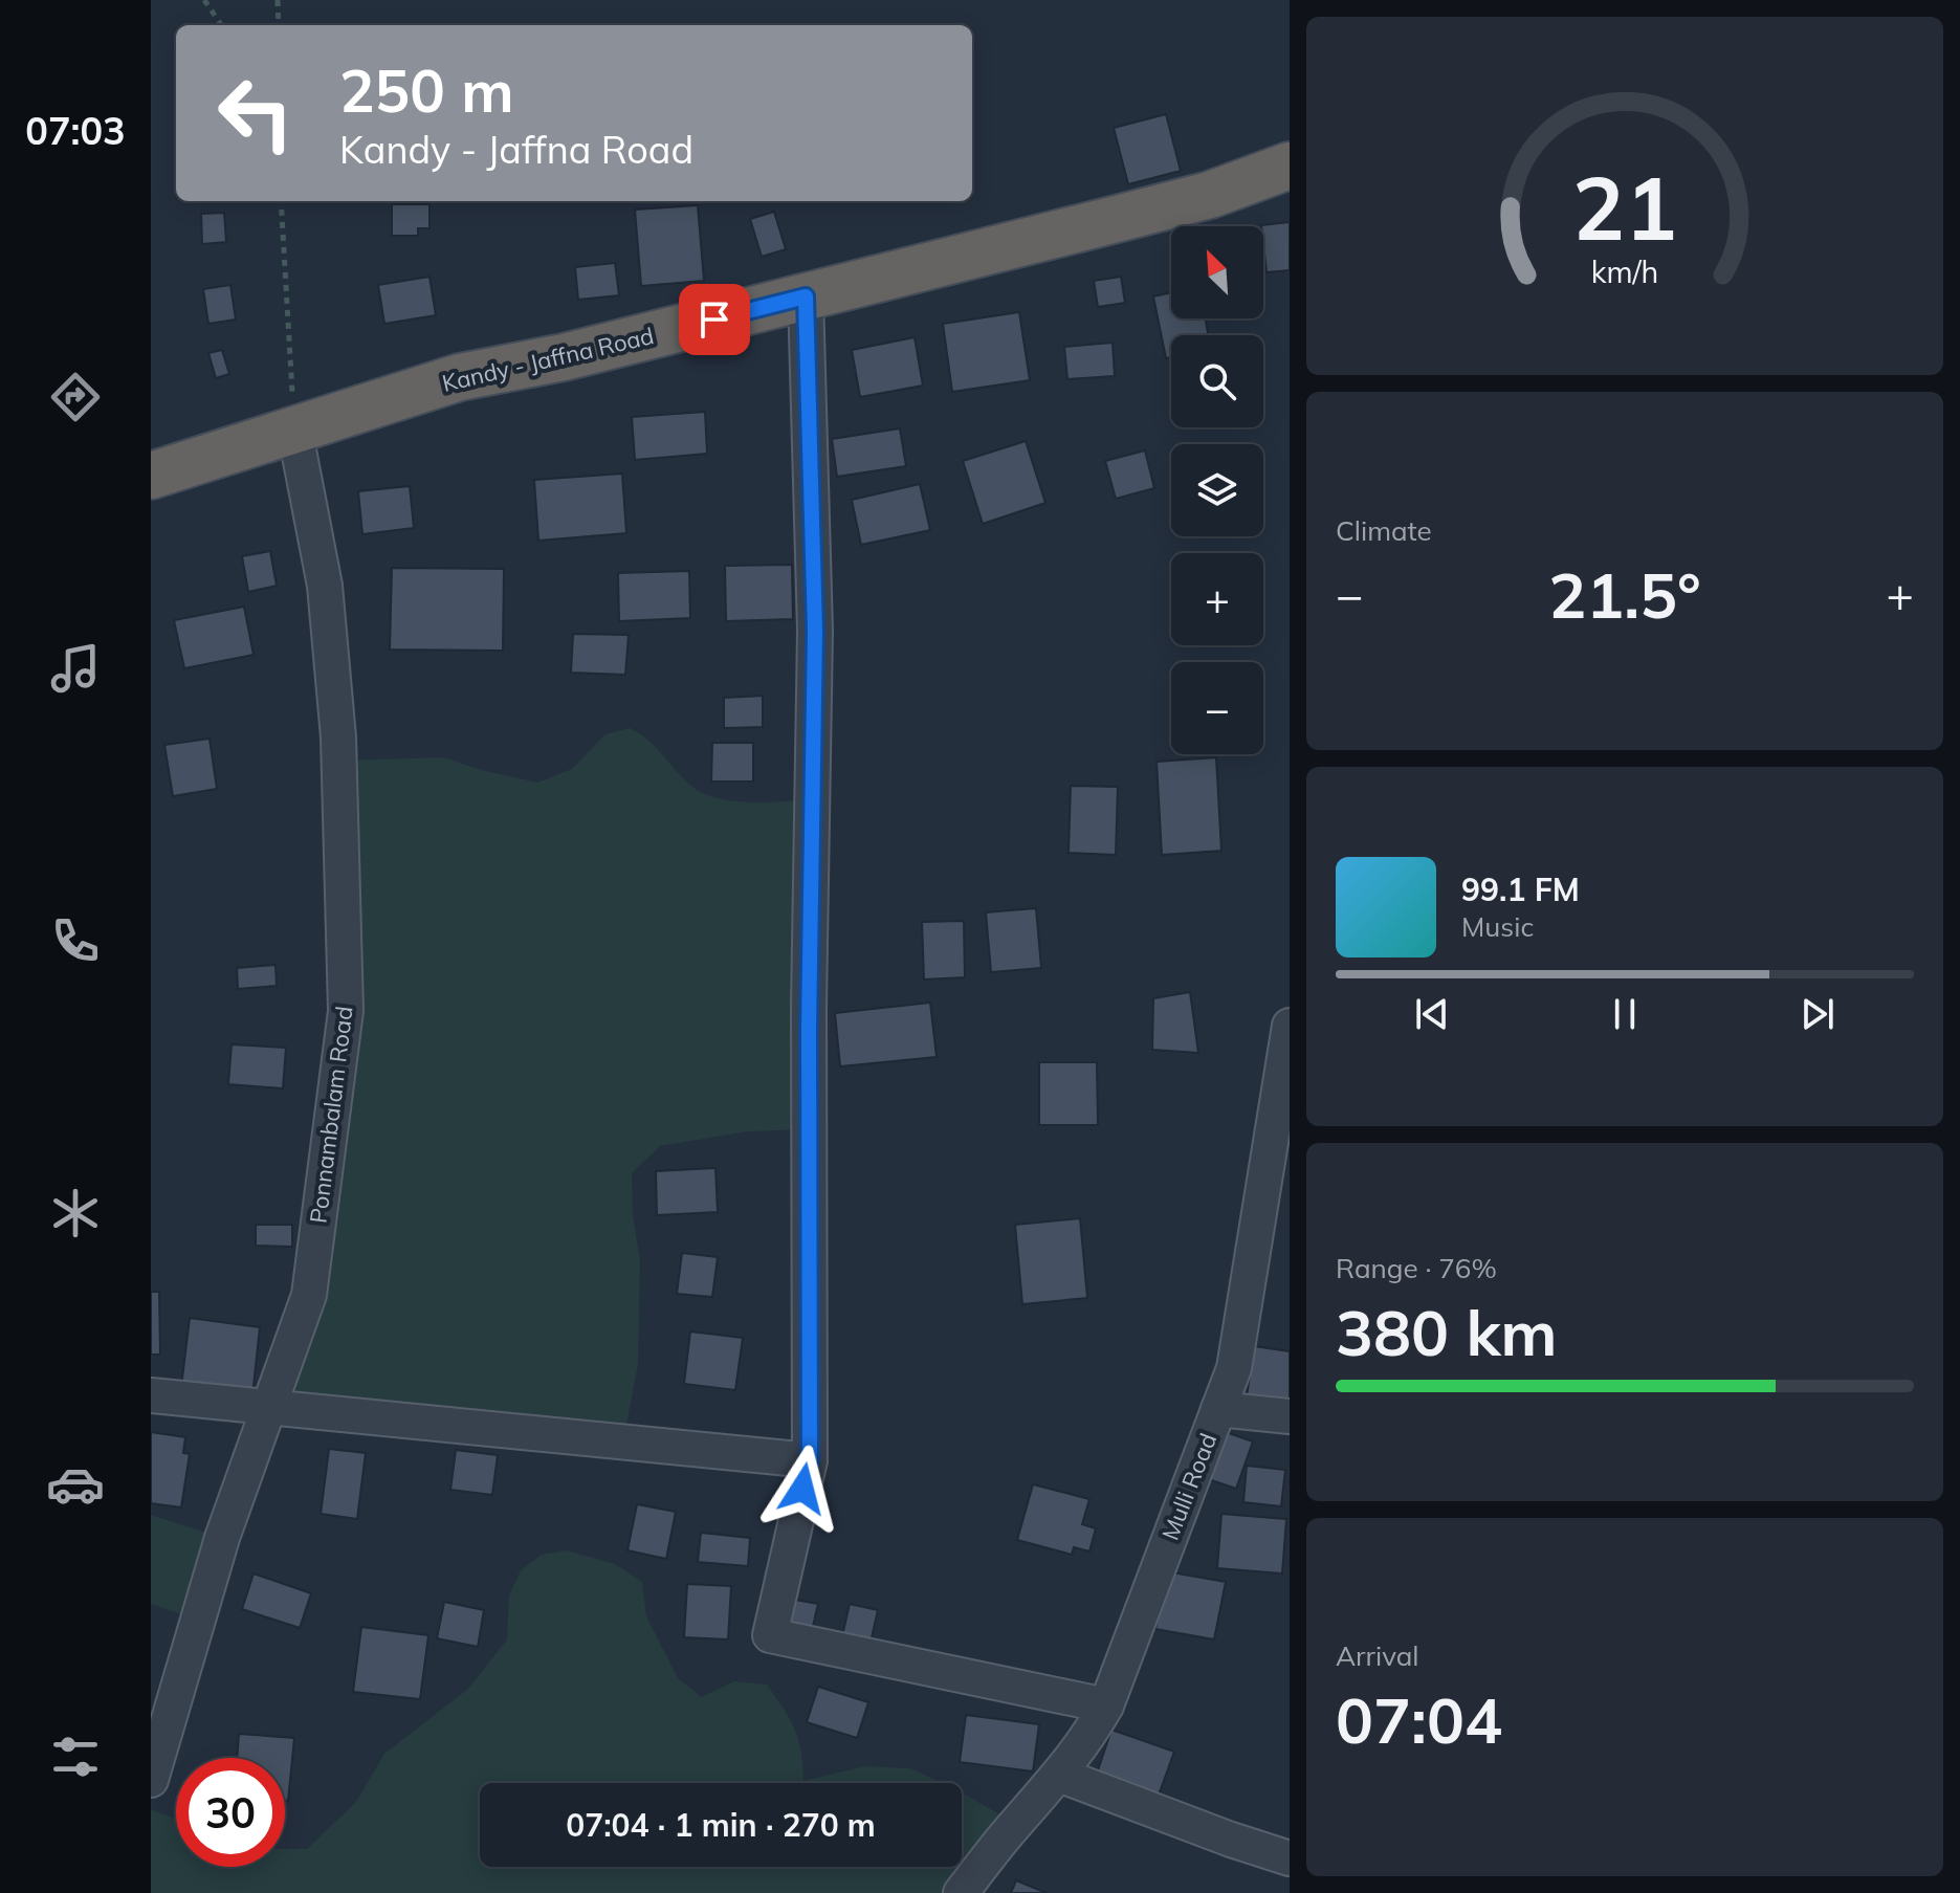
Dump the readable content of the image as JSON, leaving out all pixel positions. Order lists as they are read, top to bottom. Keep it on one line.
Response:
{"streets":{"highway":["Kandy - Jaffna Road"],"street":["Ponnambalam Road","Mulli Road"]},"crossings":[["Kandy - Jaffna Road","Ponnambalam Road"]],"north":"top left","page":{"tabs":"07:03","turn":["250 m","Kandy - Jaffna Road"],"map_buttons":["+","−"],"tile":["Climate",["Range · 76%","380 km"],["Arrival","07:04"]],"heat":["−","21.5°","+"],"song":["99.1 FM","Music"],"limit":"30","trip":"07:04 · 1 min · 270 m","gauge":["21","km/h"]}}
